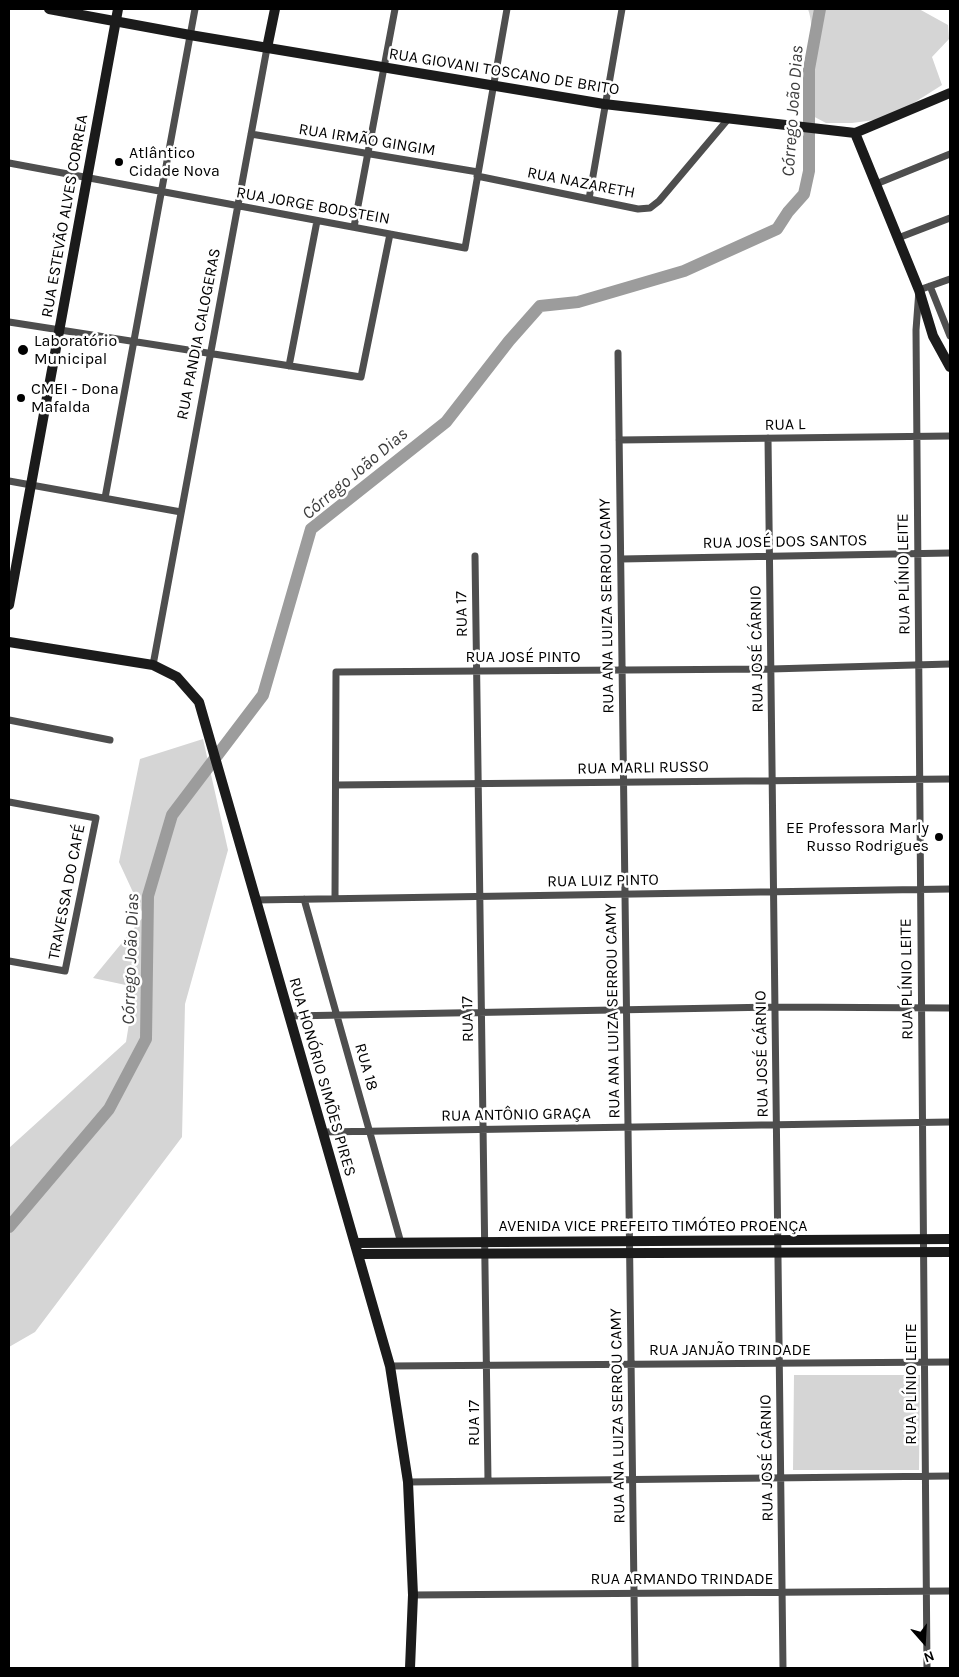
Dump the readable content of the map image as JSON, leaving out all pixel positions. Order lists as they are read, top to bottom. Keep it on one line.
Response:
{"streets":{"main road":["RUA GIOVANI TOSCANO DE BRITO","RUA ESTEVÃO ALVES CORREA","RUA PANDIA CALOGERAS","RUA HONÓRIO SIMÕES PIRES","AVENIDA VICE PREFEITO TIMÓTEO PROENÇA"],"street":["RUA IRMÃO GINGIM","RUA NAZARETH","RUA JORGE BODSTEIN","RUA L","RUA JOSÉ DOS SANTOS","RUA PLÍNIO LEITE","RUA ANA LUIZA SERROU CAMY","RUA 17","RUA JOSÉ CÁRNIO","RUA JOSÉ PINTO","RUA MARLI RUSSO","RUA LUIZ PINTO","TRAVESSA DO CAFÉ","RUA 18","RUA ANTÔNIO GRAÇA","RUA JANJÃO TRINDADE","RUA ARMANDO TRINDADE"]},"crossings":[["RUA GIOVANI TOSCANO DE BRITO","RUA NAZARETH"],["RUA GIOVANI TOSCANO DE BRITO","RUA ESTEVÃO ALVES CORREA"],["RUA GIOVANI TOSCANO DE BRITO","RUA PANDIA CALOGERAS"],["RUA IRMÃO GINGIM","RUA NAZARETH"],["RUA IRMÃO GINGIM","RUA JORGE BODSTEIN"],["RUA IRMÃO GINGIM","RUA PANDIA CALOGERAS"],["RUA NAZARETH","RUA JORGE BODSTEIN"],["RUA JORGE BODSTEIN","RUA ESTEVÃO ALVES CORREA"],["RUA JORGE BODSTEIN","RUA PANDIA CALOGERAS"],["RUA PANDIA CALOGERAS","RUA HONÓRIO SIMÕES PIRES"],["RUA L","RUA PLÍNIO LEITE"],["RUA L","RUA ANA LUIZA SERROU CAMY"],["RUA L","RUA JOSÉ CÁRNIO"],["RUA JOSÉ DOS SANTOS","RUA PLÍNIO LEITE"],["RUA JOSÉ DOS SANTOS","RUA ANA LUIZA SERROU CAMY"],["RUA JOSÉ DOS SANTOS","RUA JOSÉ CÁRNIO"],["RUA PLÍNIO LEITE","RUA JOSÉ PINTO"],["RUA PLÍNIO LEITE","RUA MARLI RUSSO"],["RUA PLÍNIO LEITE","RUA LUIZ PINTO"],["RUA PLÍNIO LEITE","RUA ANTÔNIO GRAÇA"],["RUA PLÍNIO LEITE","AVENIDA VICE PREFEITO TIMÓTEO PROENÇA"],["RUA PLÍNIO LEITE","RUA JANJÃO TRINDADE"],["RUA PLÍNIO LEITE","RUA ARMANDO TRINDADE"],["RUA ANA LUIZA SERROU CAMY","RUA JOSÉ PINTO"],["RUA ANA LUIZA SERROU CAMY","RUA MARLI RUSSO"],["RUA ANA LUIZA SERROU CAMY","RUA LUIZ PINTO"],["RUA ANA LUIZA SERROU CAMY","RUA ANTÔNIO GRAÇA"],["RUA ANA LUIZA SERROU CAMY","AVENIDA VICE PREFEITO TIMÓTEO PROENÇA"],["RUA ANA LUIZA SERROU CAMY","RUA JANJÃO TRINDADE"],["RUA ANA LUIZA SERROU CAMY","RUA ARMANDO TRINDADE"],["RUA 17","RUA JOSÉ PINTO"],["RUA 17","RUA MARLI RUSSO"],["RUA 17","RUA LUIZ PINTO"],["RUA 17","RUA ANTÔNIO GRAÇA"],["RUA 17","AVENIDA VICE PREFEITO TIMÓTEO PROENÇA"],["RUA 17","RUA JANJÃO TRINDADE"],["RUA JOSÉ CÁRNIO","RUA JOSÉ PINTO"],["RUA JOSÉ CÁRNIO","RUA MARLI RUSSO"],["RUA JOSÉ CÁRNIO","RUA LUIZ PINTO"],["RUA JOSÉ CÁRNIO","RUA ANTÔNIO GRAÇA"],["RUA JOSÉ CÁRNIO","AVENIDA VICE PREFEITO TIMÓTEO PROENÇA"],["RUA JOSÉ CÁRNIO","RUA JANJÃO TRINDADE"],["RUA JOSÉ CÁRNIO","RUA ARMANDO TRINDADE"],["RUA JOSÉ PINTO","RUA MARLI RUSSO"],["RUA LUIZ PINTO","RUA 18"],["RUA LUIZ PINTO","RUA HONÓRIO SIMÕES PIRES"],["RUA 18","RUA ANTÔNIO GRAÇA"],["RUA 18","AVENIDA VICE PREFEITO TIMÓTEO PROENÇA"],["RUA HONÓRIO SIMÕES PIRES","RUA ANTÔNIO GRAÇA"],["RUA HONÓRIO SIMÕES PIRES","AVENIDA VICE PREFEITO TIMÓTEO PROENÇA"],["RUA HONÓRIO SIMÕES PIRES","RUA JANJÃO TRINDADE"],["RUA HONÓRIO SIMÕES PIRES","RUA ARMANDO TRINDADE"]],"water":["Córrego João Dias"],"places":["Atlântico Cidade Nova","Laboratório Municipal","CMEI - Dona Mafalda","EE Professora Marly Russo Rodrigues"],"north":"bottom"}
